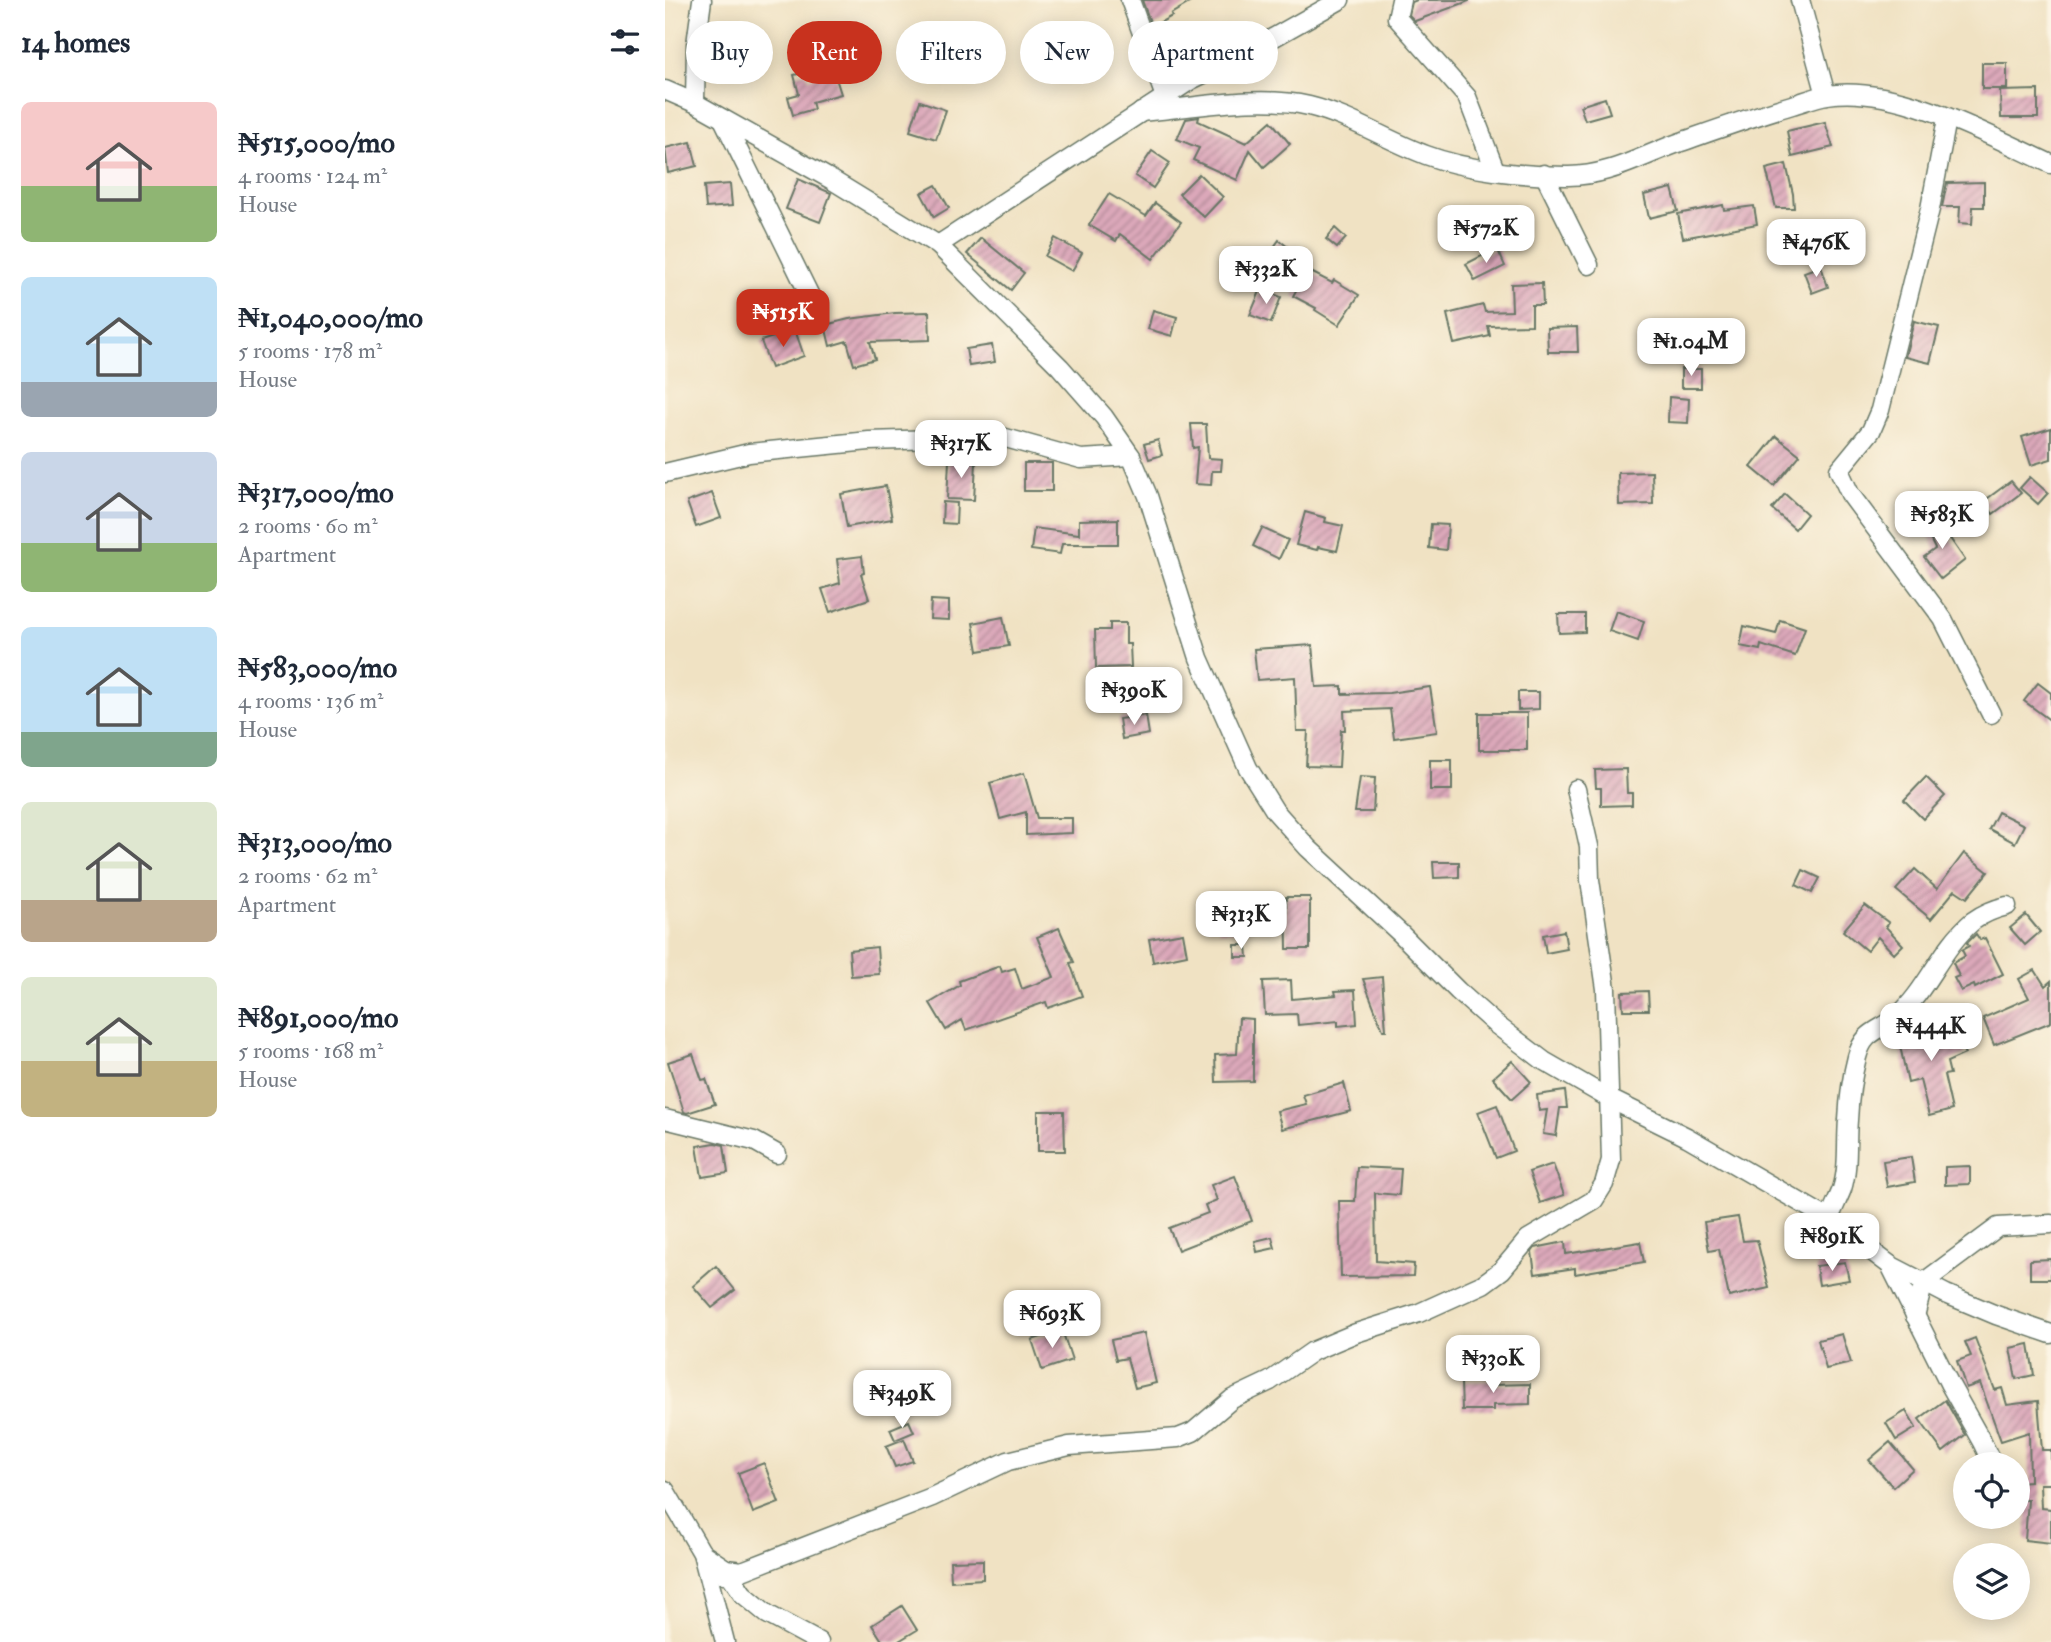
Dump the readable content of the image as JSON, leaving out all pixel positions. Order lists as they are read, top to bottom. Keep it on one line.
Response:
{"page":{"heading":"14 homes","chip":["Buy","Rent","Filters","New","Apartment"],"list":[{"name":"₦515,000/mo","note":"4 rooms · 124 m² · House"},{"name":"₦1,040,000/mo","note":"5 rooms · 178 m² · House"},{"name":"₦317,000/mo","note":"2 rooms · 60 m² · Apartment"},{"name":"₦583,000/mo","note":"4 rooms · 136 m² · House"},{"name":"₦313,000/mo","note":"2 rooms · 62 m² · Apartment"},{"name":"₦891,000/mo","note":"5 rooms · 168 m² · House"}],"price":["₦572K","₦476K","₦332K","₦515K","₦1.04M","₦317K","₦583K","₦390K","₦313K","₦444K","₦891K","₦693K","₦330K","₦349K"]}}
